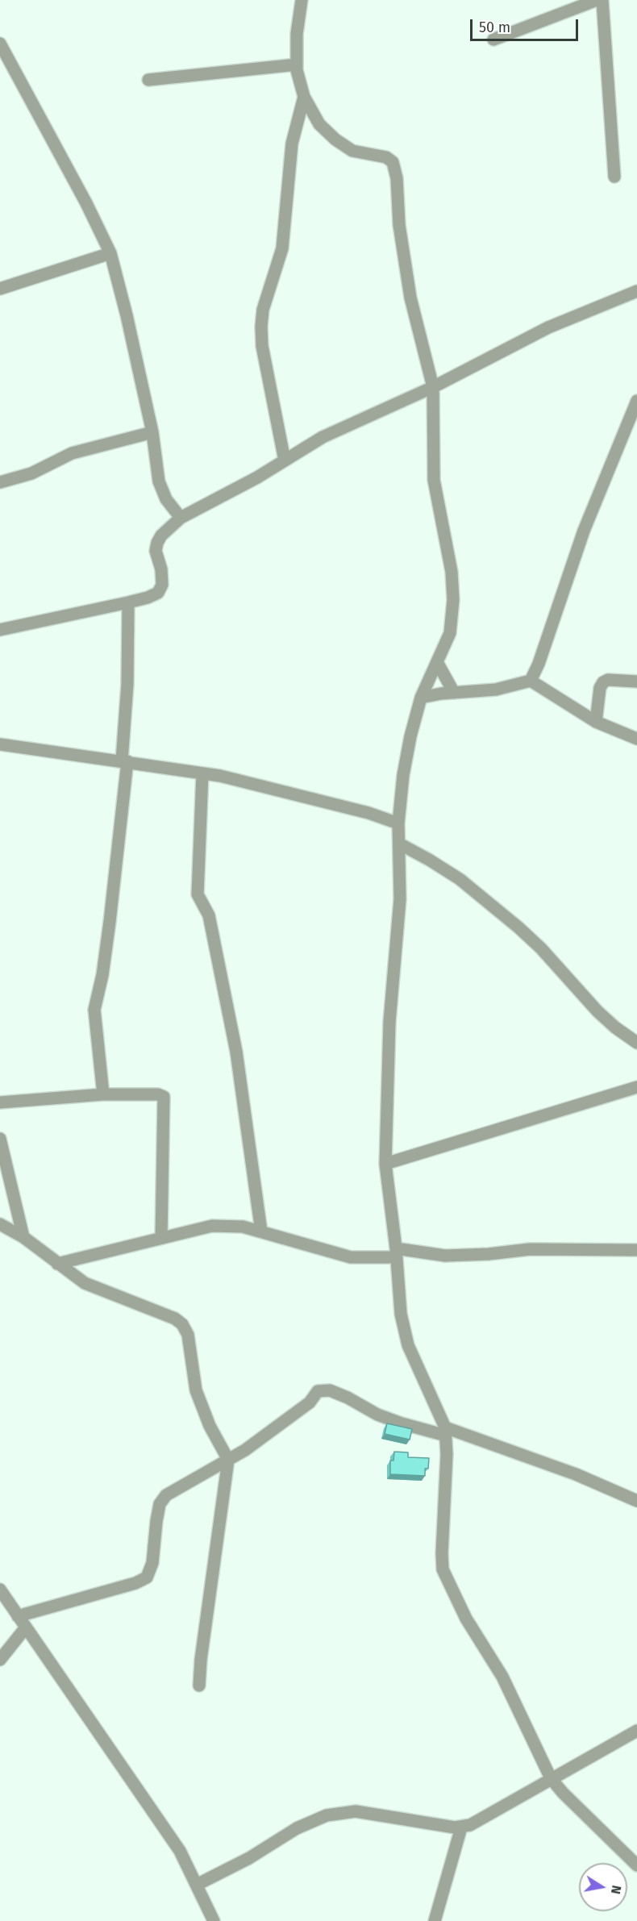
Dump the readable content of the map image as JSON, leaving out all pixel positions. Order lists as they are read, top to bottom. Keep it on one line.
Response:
{"scale_bar":"50 m","north":"right"}
